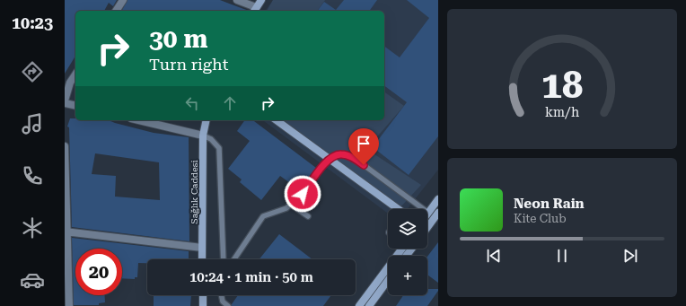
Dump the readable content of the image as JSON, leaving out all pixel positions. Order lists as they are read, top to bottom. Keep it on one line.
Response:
{"streets":{"street":["Sağlık Caddesi"]},"page":{"tabs":"10:23","turn":["30 m","Turn right"],"song":["Neon Rain","Kite Club"],"map_buttons":"+","limit":"20","trip":"10:24 · 1 min · 50 m","gauge":["18","km/h"]}}
